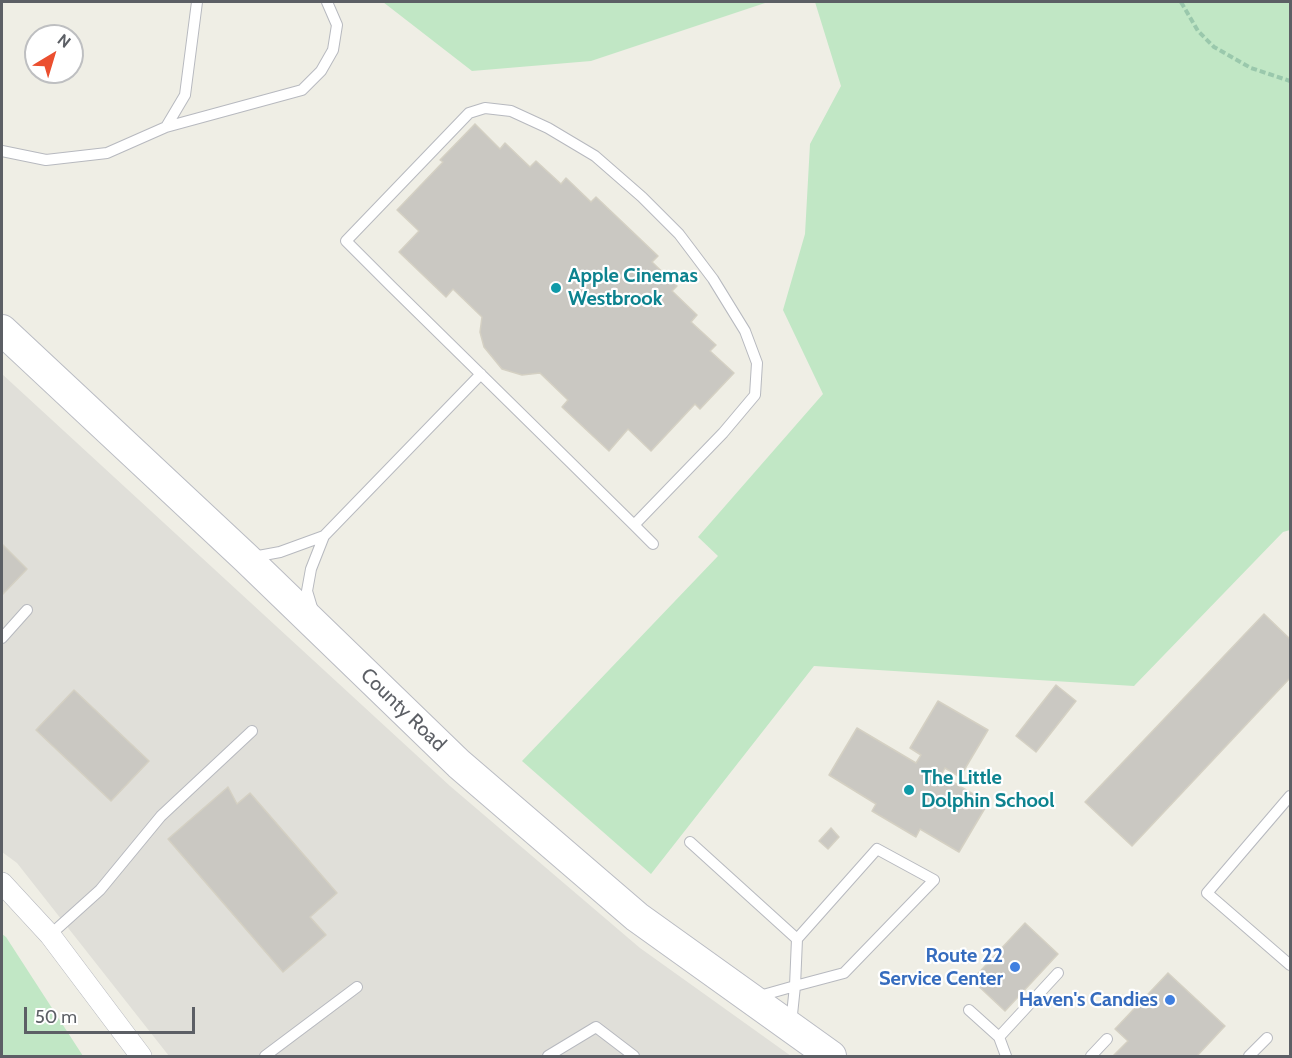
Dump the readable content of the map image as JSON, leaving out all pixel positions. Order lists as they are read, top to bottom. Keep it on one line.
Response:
{"streets":{"main road":["County Road"]},"places":["Apple Cinemas Westbrook","The Little Dolphin School","Route 22 Service Center","Haven's Candies"],"scale_bar":"50 m","north":"top right"}
